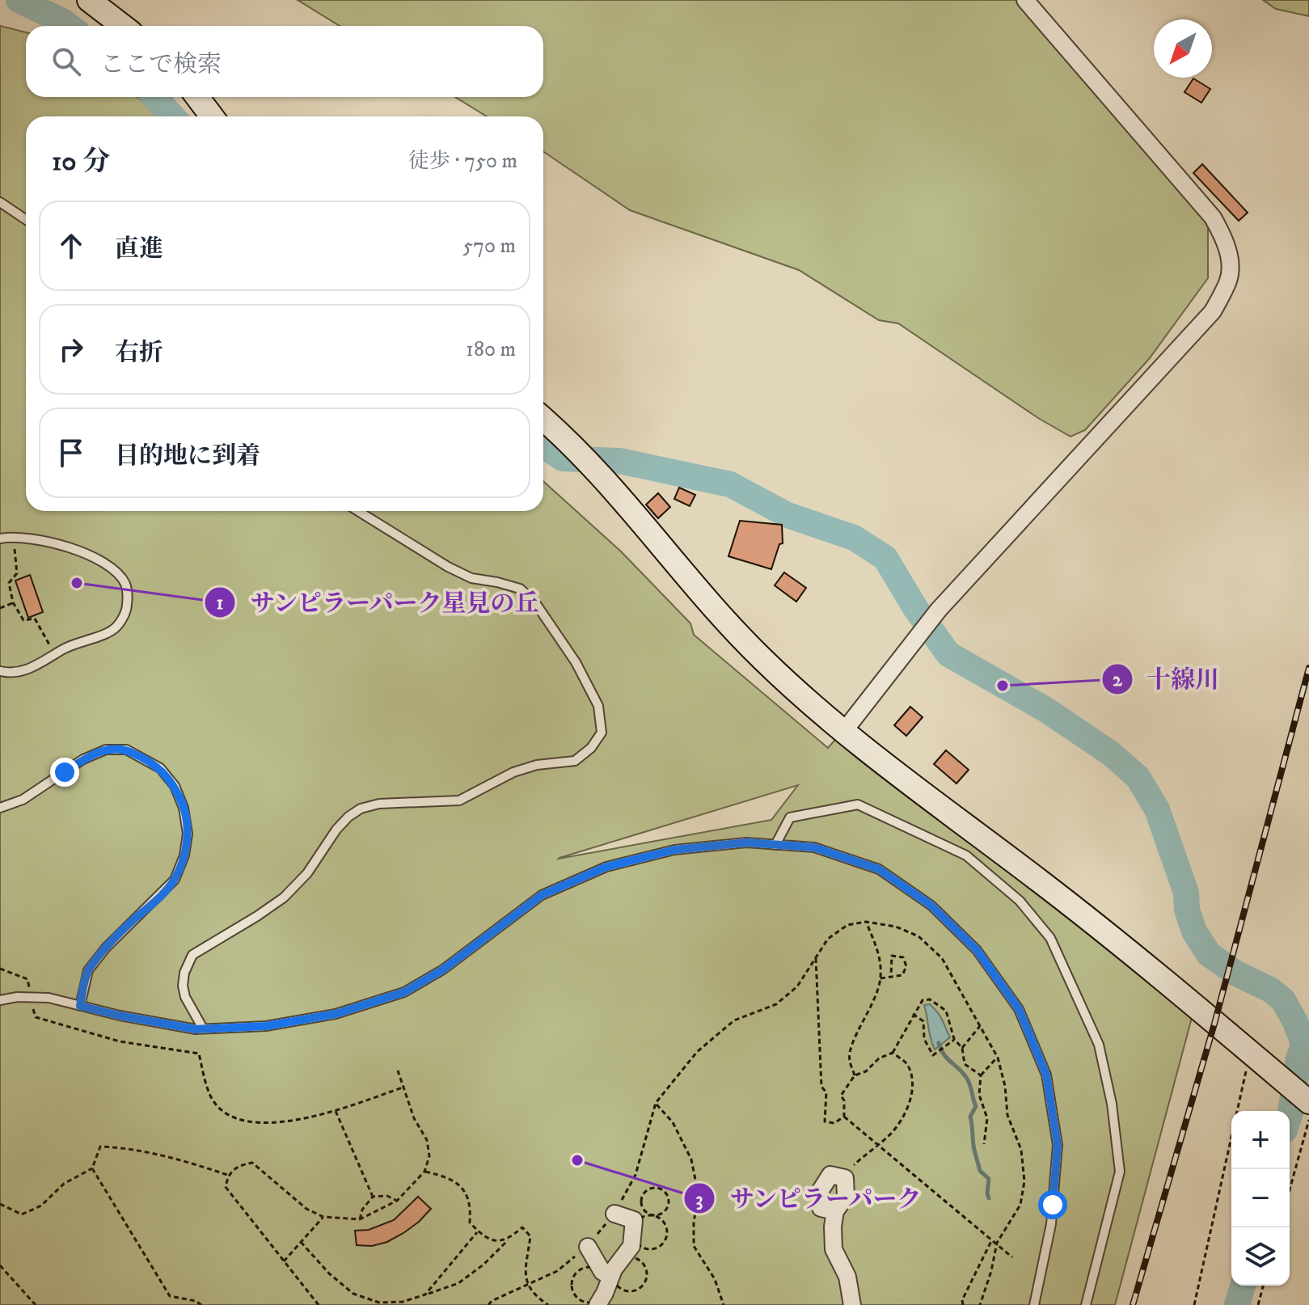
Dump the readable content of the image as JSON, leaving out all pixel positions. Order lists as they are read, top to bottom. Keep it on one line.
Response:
{"places":["サンピラーパーク星見の丘","十線川","サンピラーパーク"],"north":"bottom left","page":{"search":"ここで検索","heading":["10 分","徒歩 · 750 m"],"list":[["直進","570 m"],["右折","180 m"],"目的地に到着"],"map_buttons":["+","−"]}}
